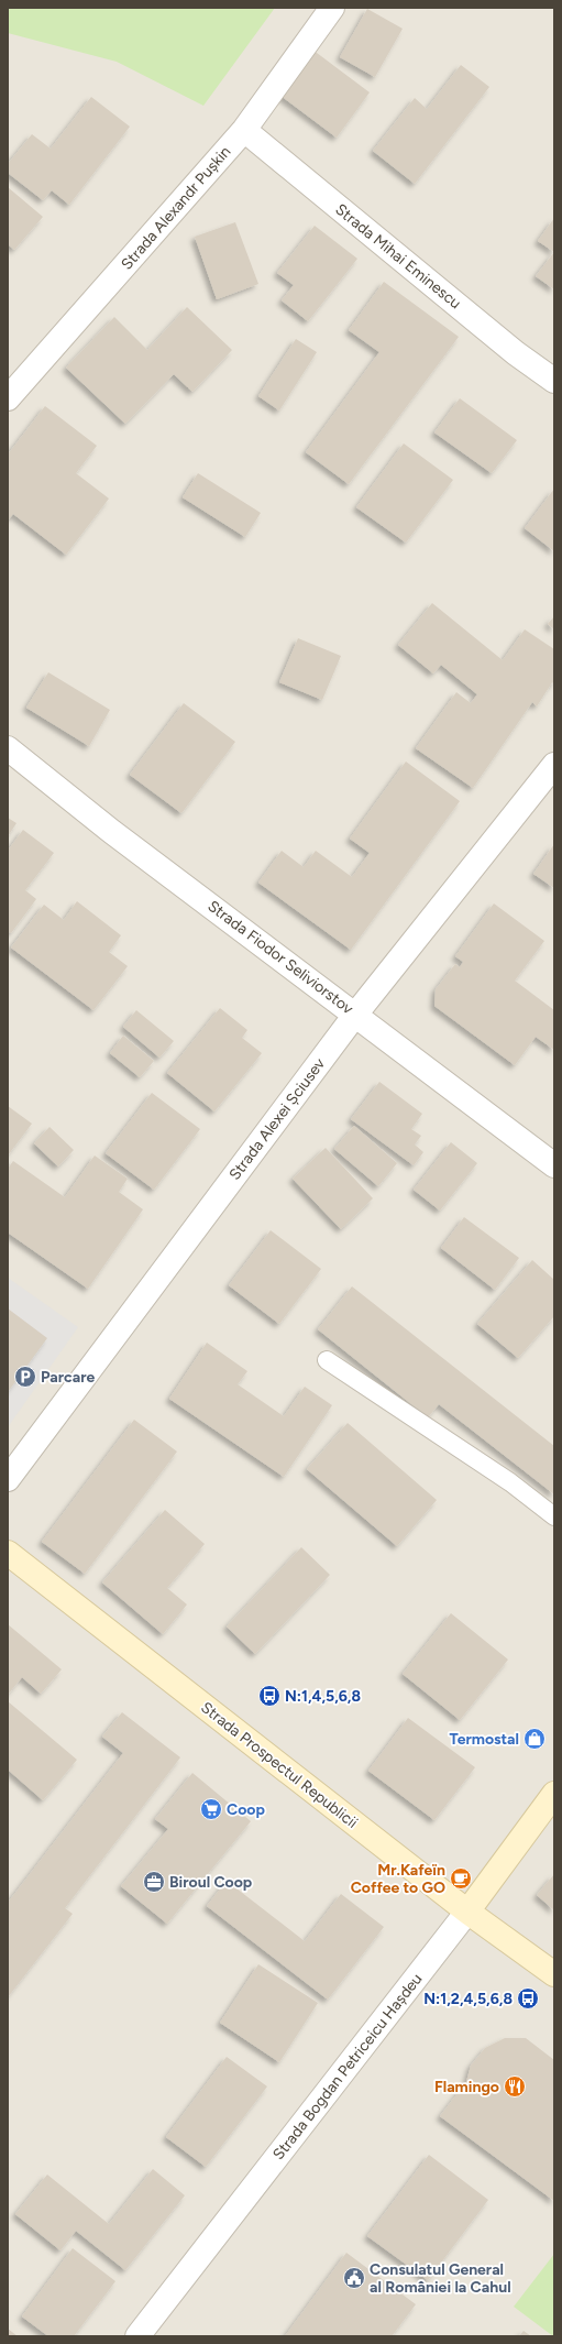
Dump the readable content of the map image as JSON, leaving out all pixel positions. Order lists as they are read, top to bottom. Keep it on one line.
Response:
{"streets":{"main road":["Strada Prospectul Republicii","Strada Bogdan Petriceicu Hașdeu"],"street":["Strada Alexandr Pușkin","Strada Mihai Eminescu","Strada Fiodor Seliviorstov","Strada Alexei Șciusev"]},"crossings":[["Strada Alexandr Pușkin","Strada Mihai Eminescu"],["Strada Fiodor Seliviorstov","Strada Alexei Șciusev"],["Strada Prospectul Republicii","Strada Bogdan Petriceicu Hașdeu"]],"places":{"parking":["Parcare"],"bus stop":["N:1,4,5,6,8","N:1,2,4,5,6,8"],"shop":["Termostal"],"supermarket":["Coop"],"cafe":["Mr.Kafeïn Coffee to GO"],"office":["Biroul Coop"],"restaurant":["Flamingo"],"public building":["Consulatul General al României la Cahul"]}}
